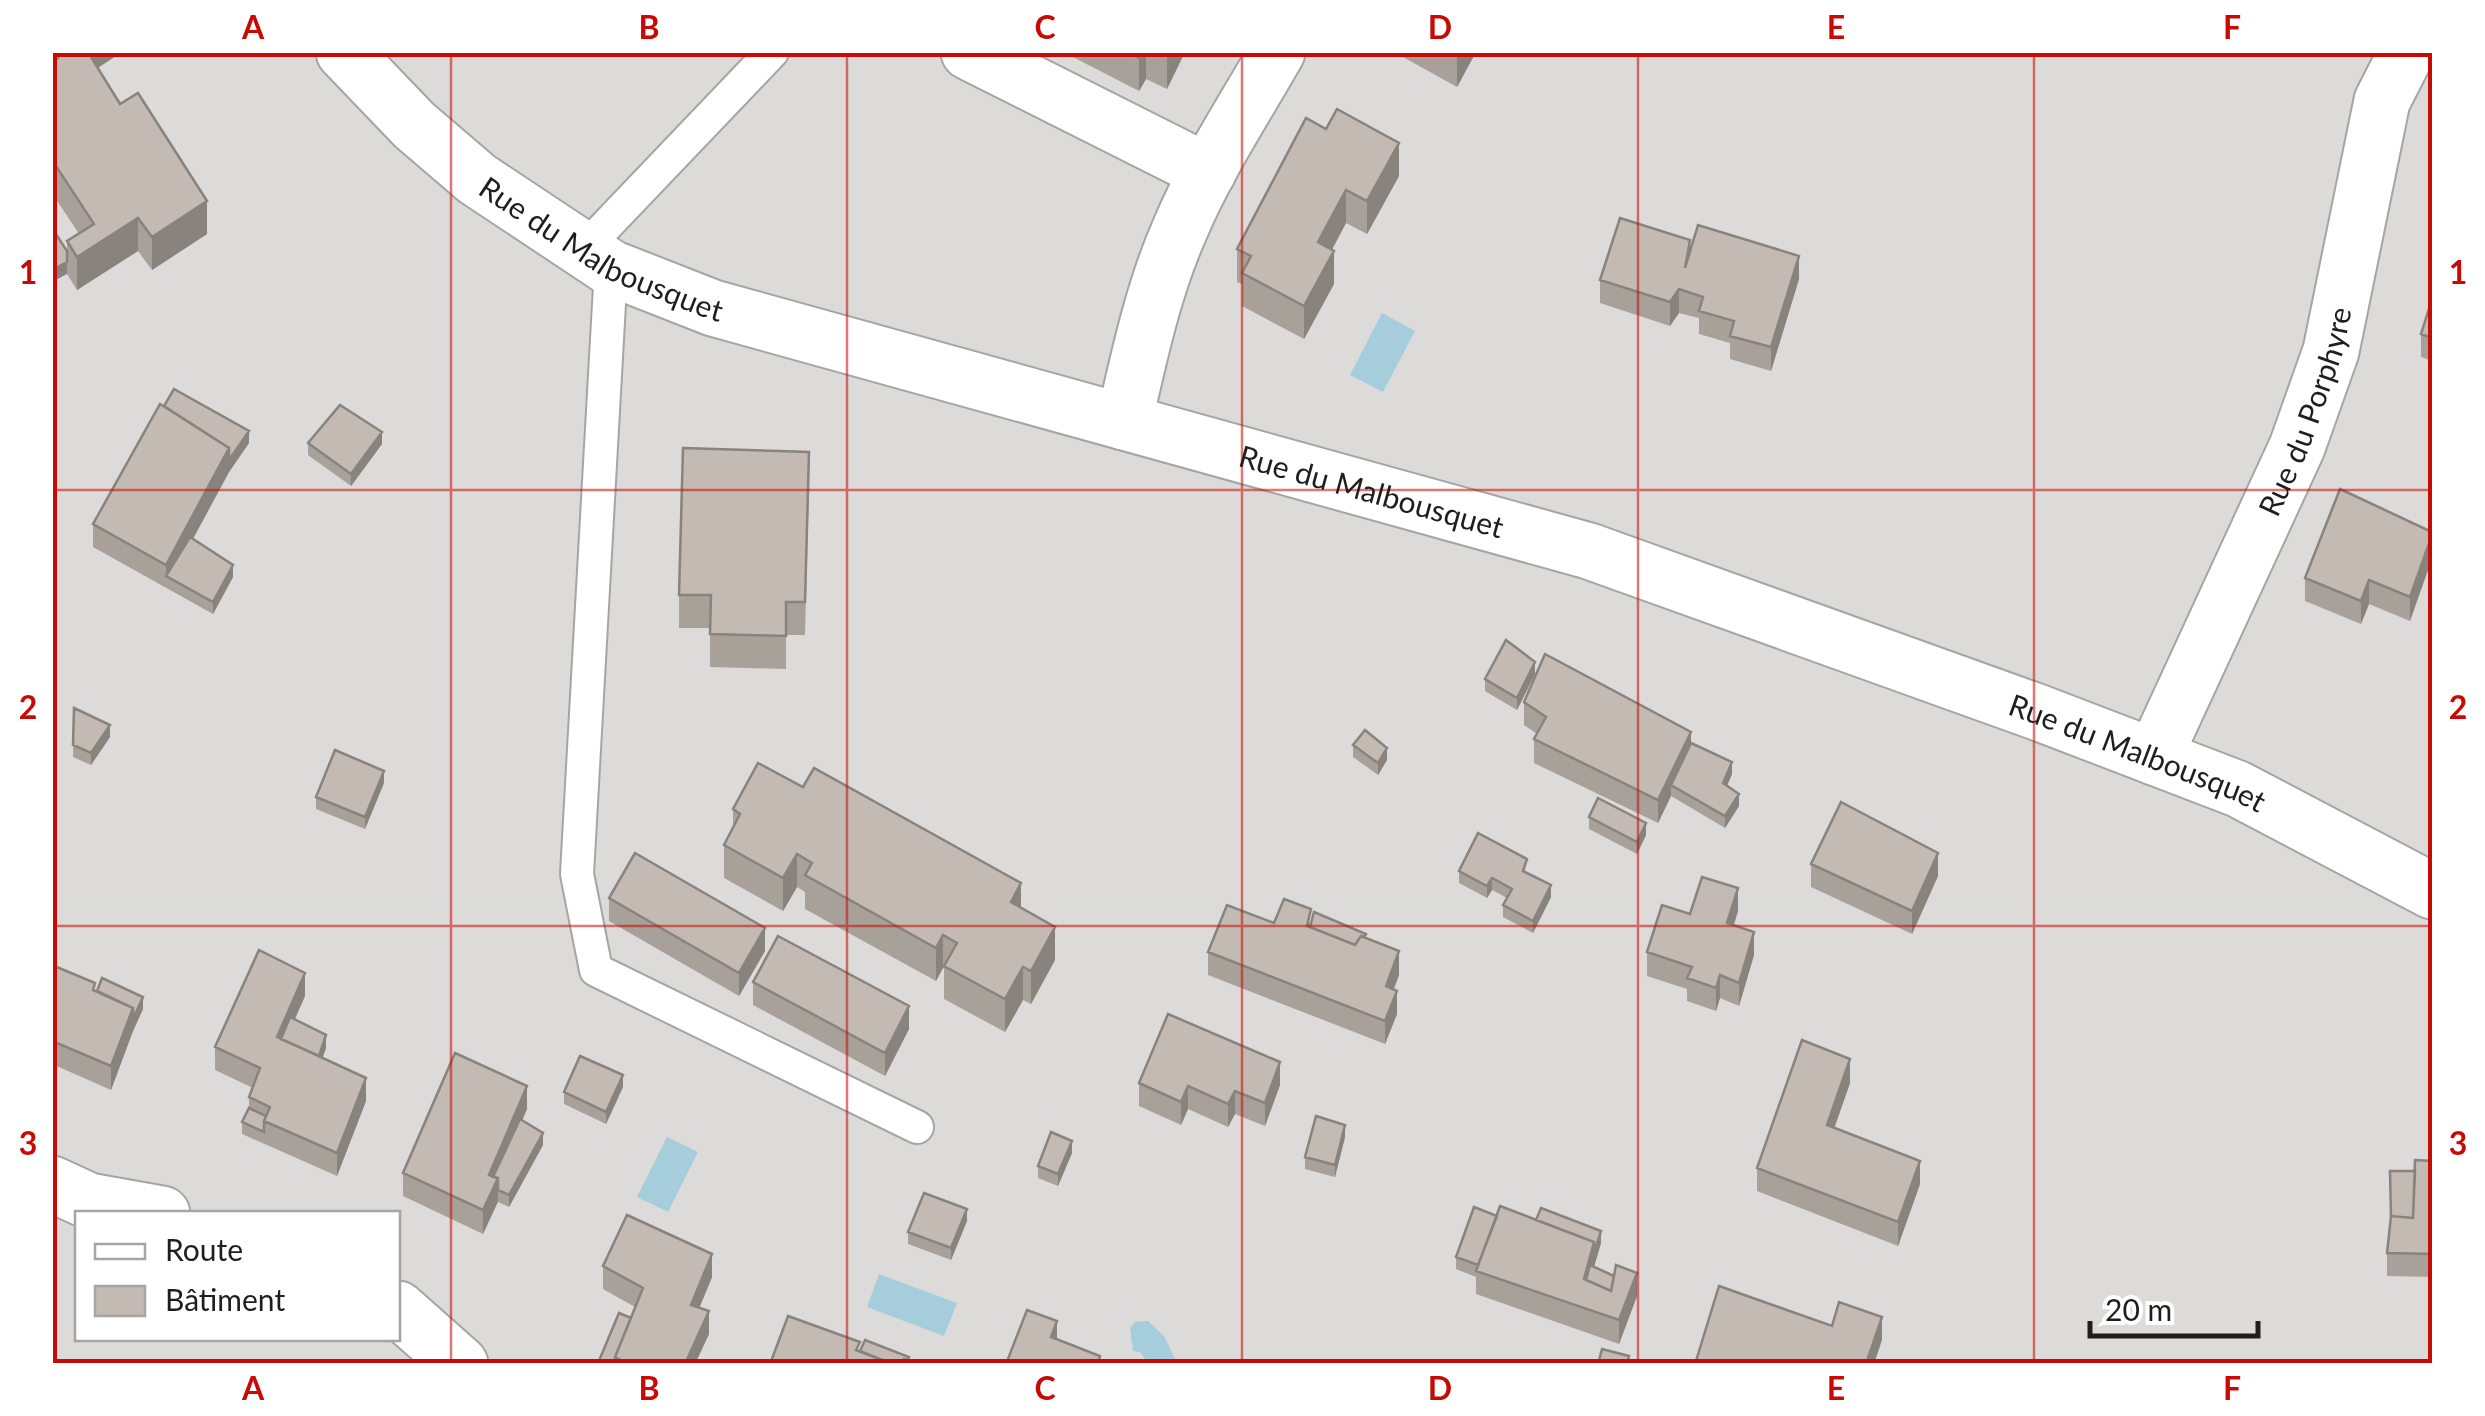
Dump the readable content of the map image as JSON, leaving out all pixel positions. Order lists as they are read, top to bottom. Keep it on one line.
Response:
{"streets":{"street":["Rue du Malbousquet","Rue du Porphyre"]},"crossings":[["Rue du Malbousquet","Rue du Porphyre"]],"legend":["Route","Bâtiment"],"scale_bar":"20 m","grid":{"columns":["A","B","C","D","E","F"],"rows":["1","2","3"]}}
